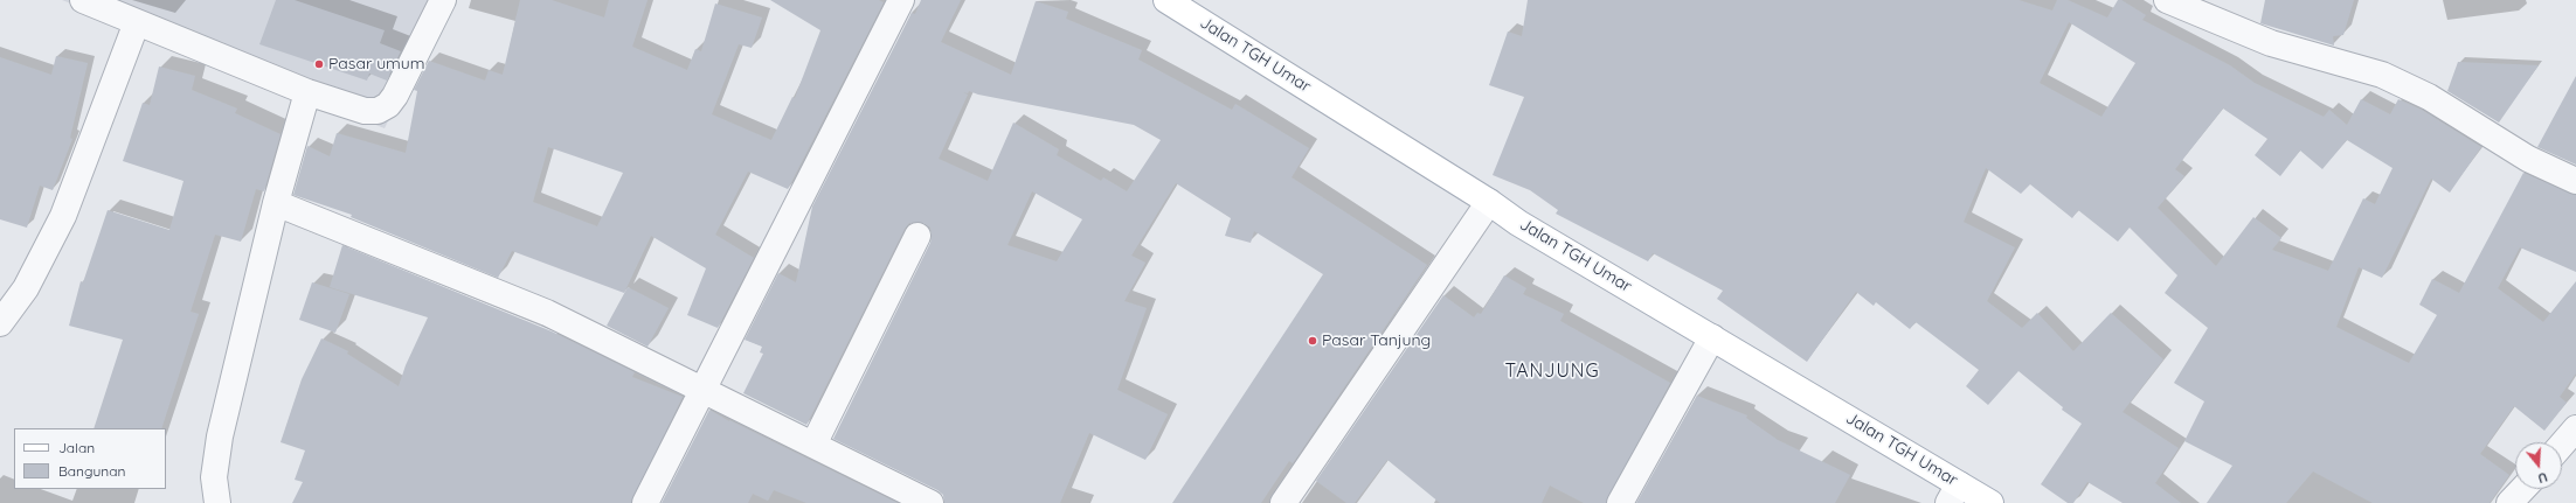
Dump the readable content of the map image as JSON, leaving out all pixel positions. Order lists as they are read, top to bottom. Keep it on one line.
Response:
{"streets":{"main road":["Jalan TGH Umar"]},"districts":["TANJUNG"],"places":["Pasar umum","Pasar Tanjung"],"legend":["Jalan","Bangunan"],"north":"bottom"}
